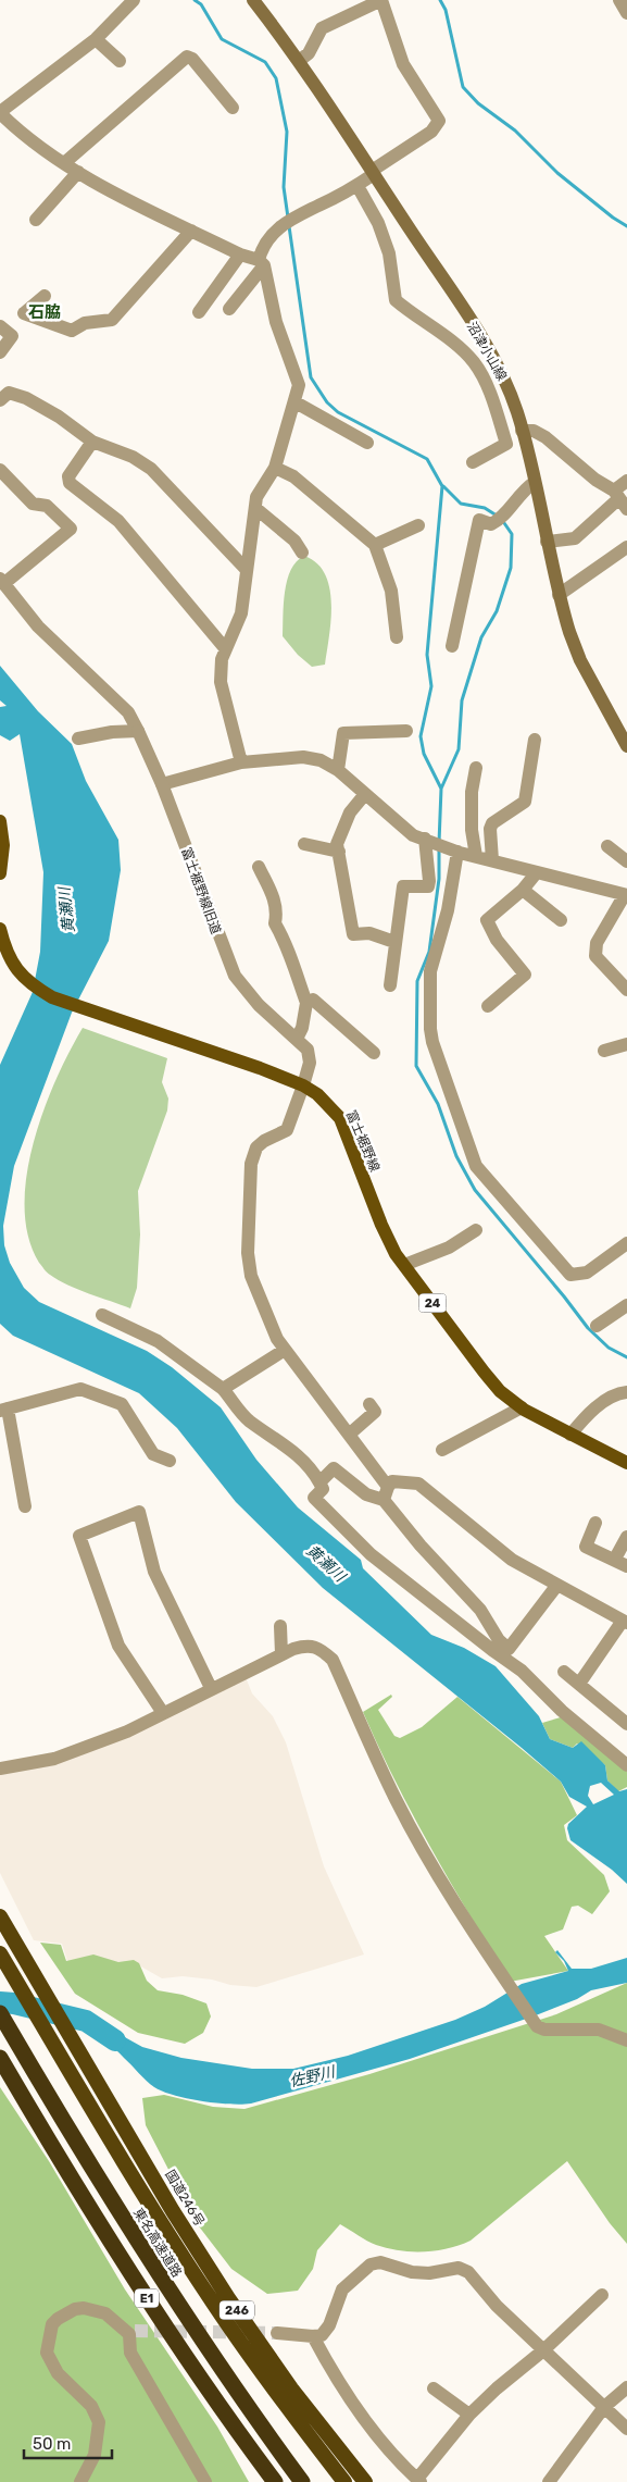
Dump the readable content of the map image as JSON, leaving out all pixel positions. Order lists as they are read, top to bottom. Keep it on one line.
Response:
{"streets":{"highway":["国道246号","東名高速道路","E1","246"],"main road":["沼津小山線","富士裾野線","24"],"street":["富士裾野線旧道"]},"crossings":[["富士裾野線旧道","富士裾野線"]],"districts":["石脇"],"water":["黄瀬川","佐野川"],"scale_bar":"50 m"}
